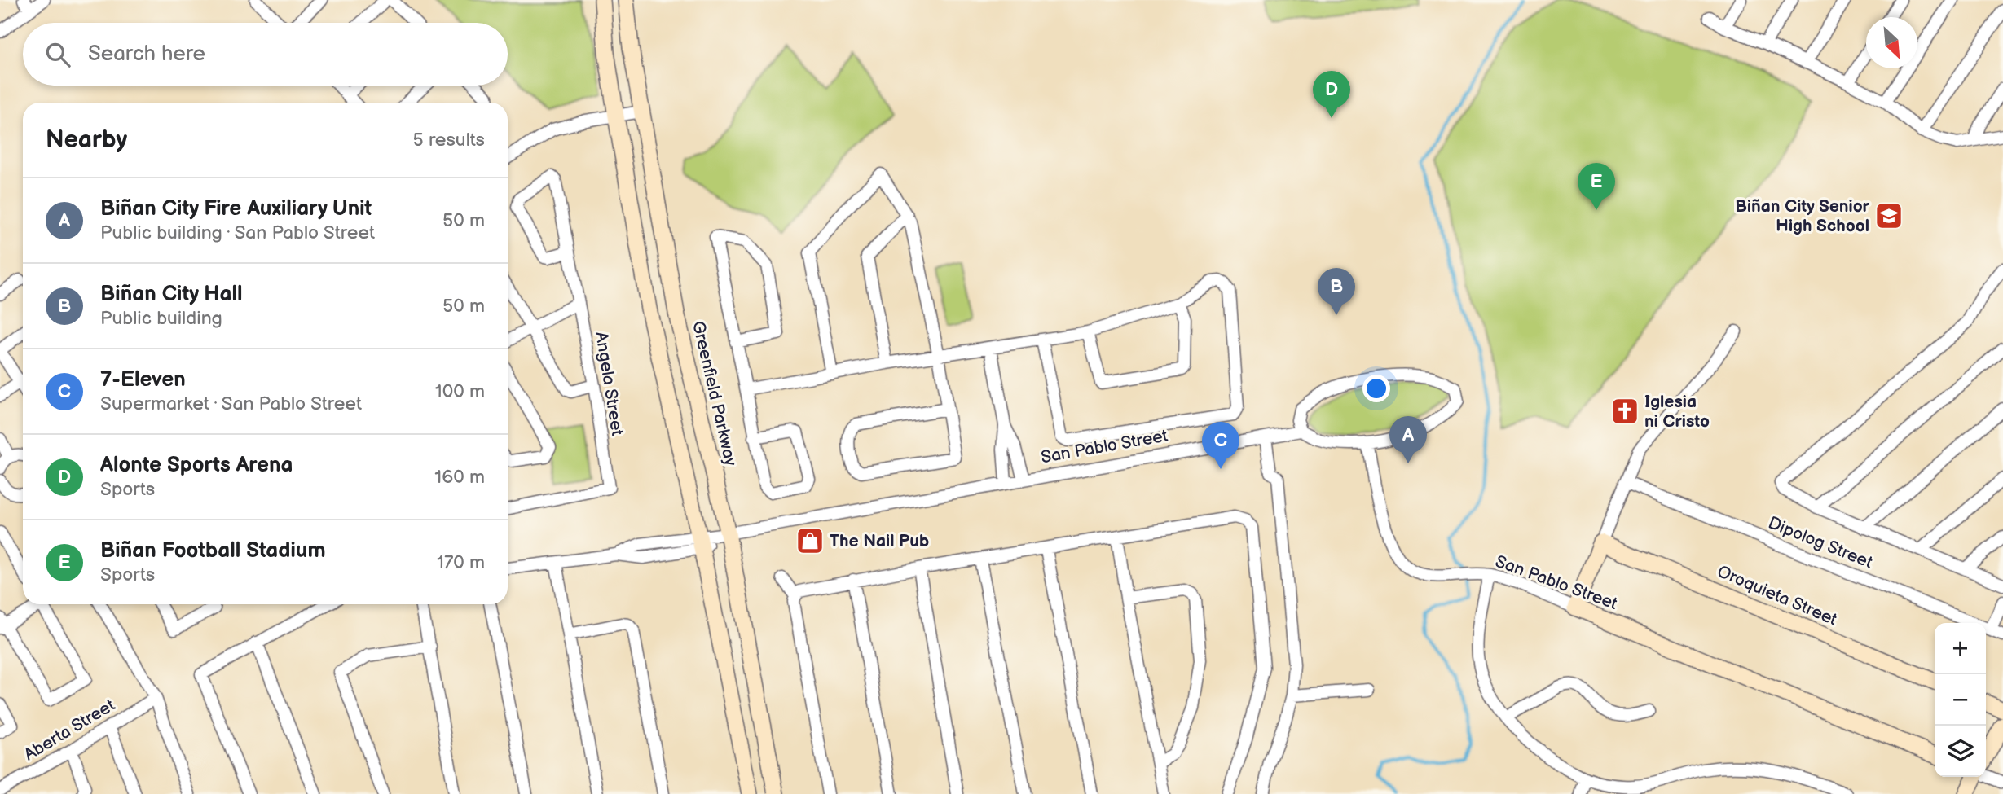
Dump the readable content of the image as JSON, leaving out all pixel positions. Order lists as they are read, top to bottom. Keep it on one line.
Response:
{"streets":{"main road":["Greenfield Parkway","San Pablo Street","Oroquieta Street"],"street":["Angela Street","Dipolog Street","Aberta Street"]},"crossings":[["Greenfield Parkway","San Pablo Street"]],"places":{"school or university":["Biñan City Senior High School"],"church":["Iglesia ni Cristo"],"shop":["The Nail Pub"]},"north":"bottom right","page":{"search":"Search here","pins":["D","E","B","A","C"],"heading":["Nearby","5 results"],"list":[{"mark":"A","name":"Biñan City Fire Auxiliary Unit","note":"Public building · San Pablo Street","value":"50 m"},{"mark":"B","name":"Biñan City Hall","note":"Public building","value":"50 m"},{"mark":"C","name":"7-Eleven","note":"Supermarket · San Pablo Street","value":"100 m"},{"mark":"D","name":"Alonte Sports Arena","note":"Sports","value":"160 m"},{"mark":"E","name":"Biñan Football Stadium","note":"Sports","value":"170 m"}],"map_buttons":["+","−"]}}
